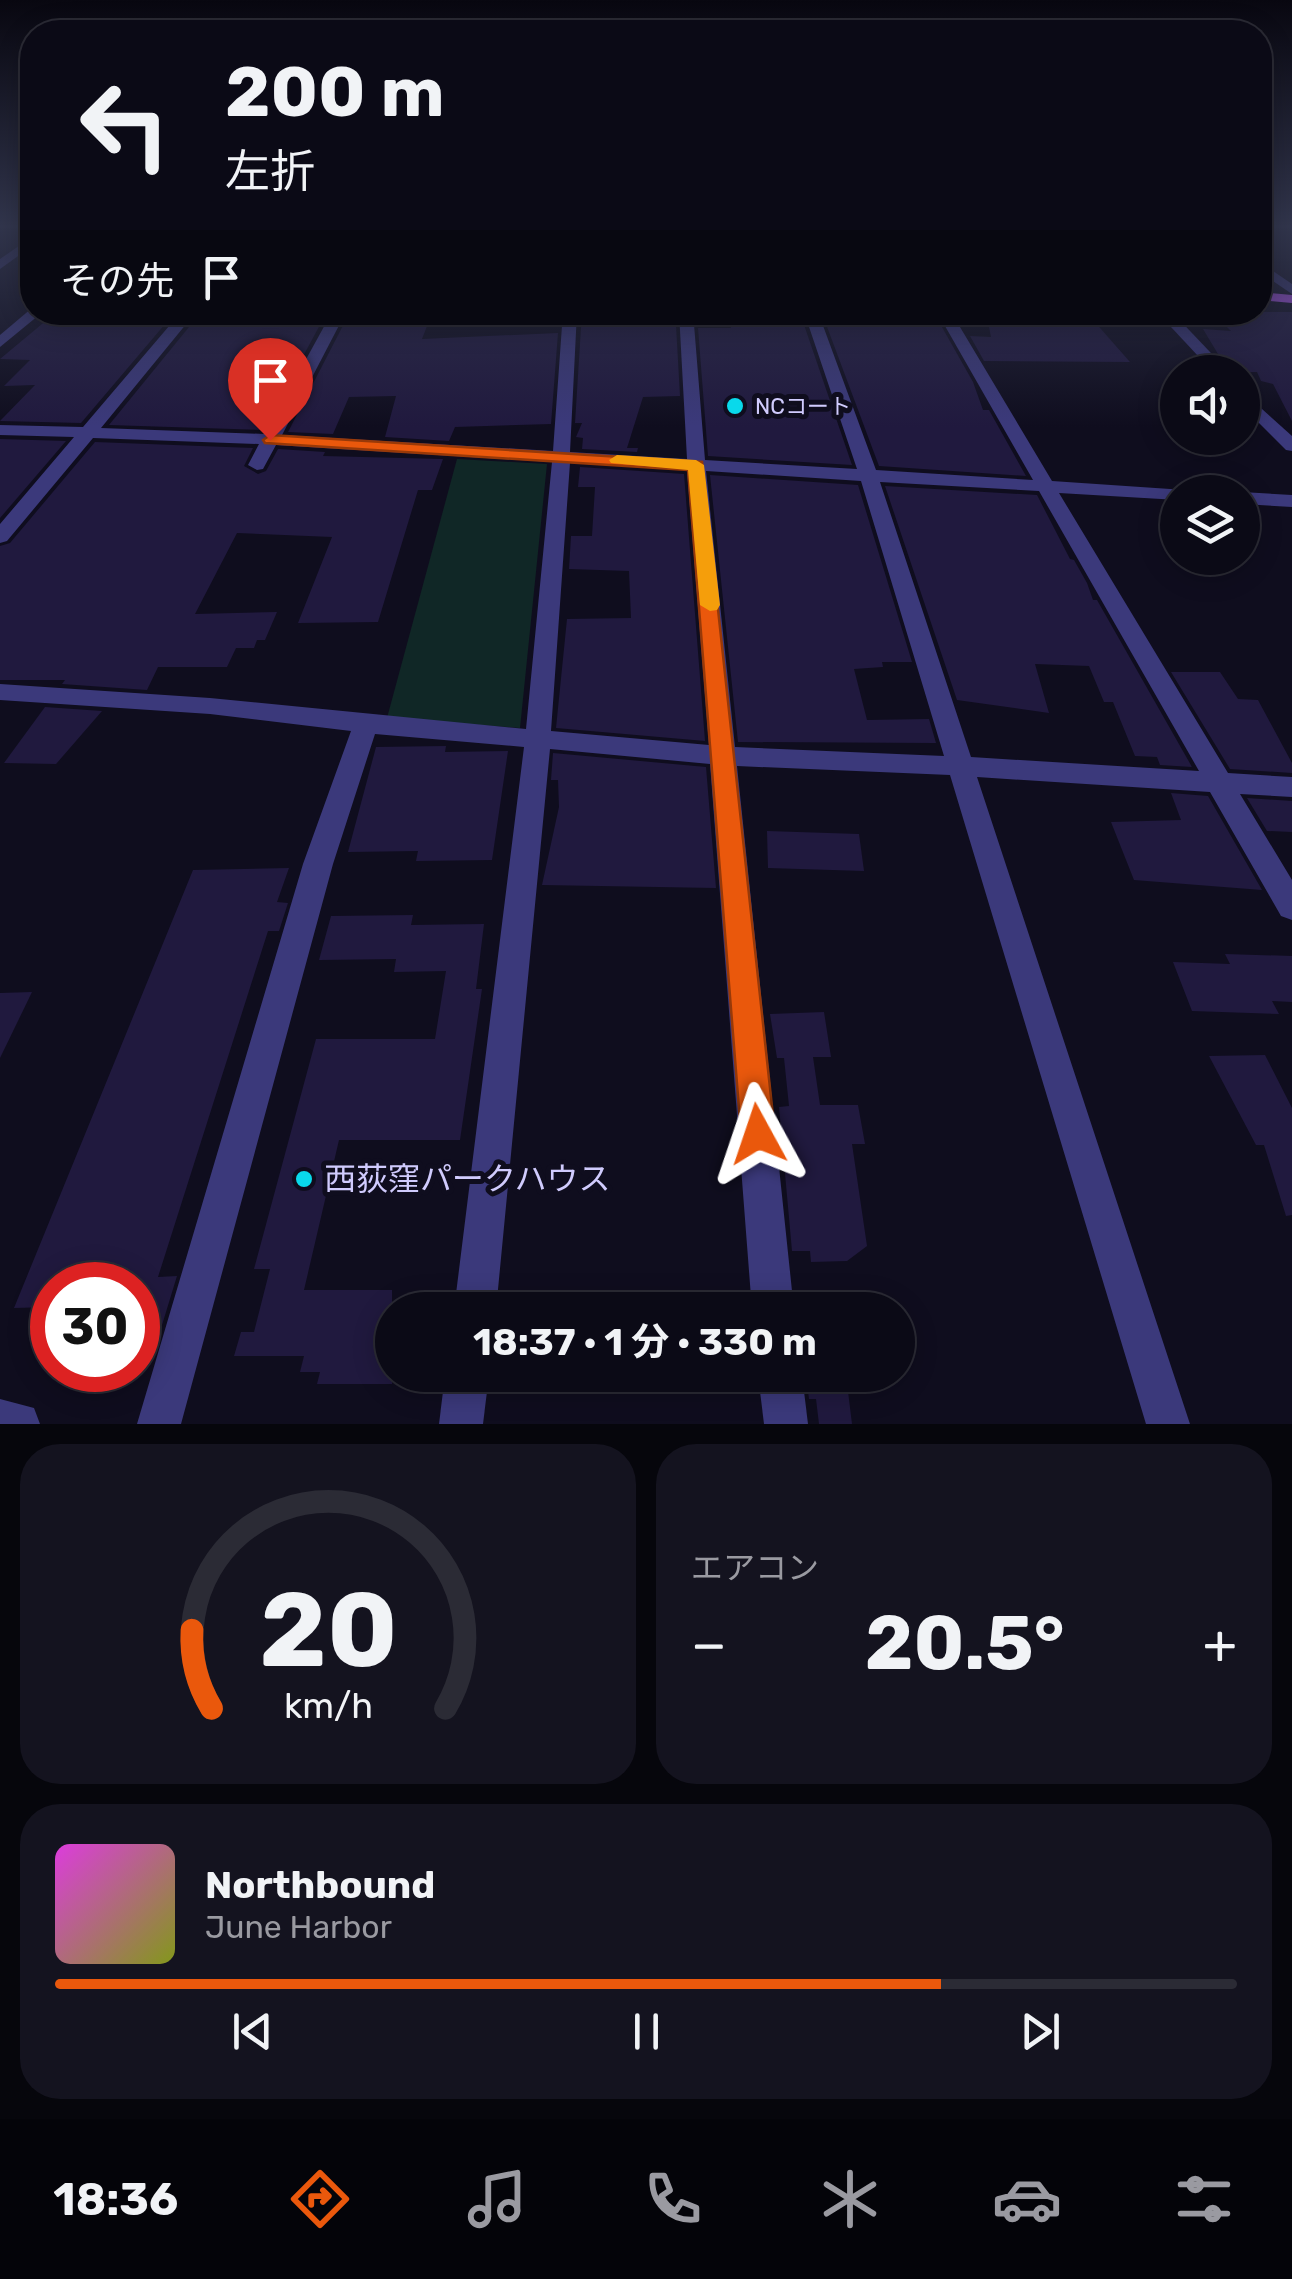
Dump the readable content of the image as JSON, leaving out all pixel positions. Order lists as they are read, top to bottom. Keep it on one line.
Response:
{"places":["NCコート","西荻窪パークハウス"],"page":{"turn":["200 m","左折"],"then":"その先","limit":"30","trip":"18:37 · 1 分 · 330 m","tile":"エアコン","heat":["−","20.5°","+"],"song":["Northbound","June Harbor"],"tabs":"18:36","gauge":["20","km/h"]}}
